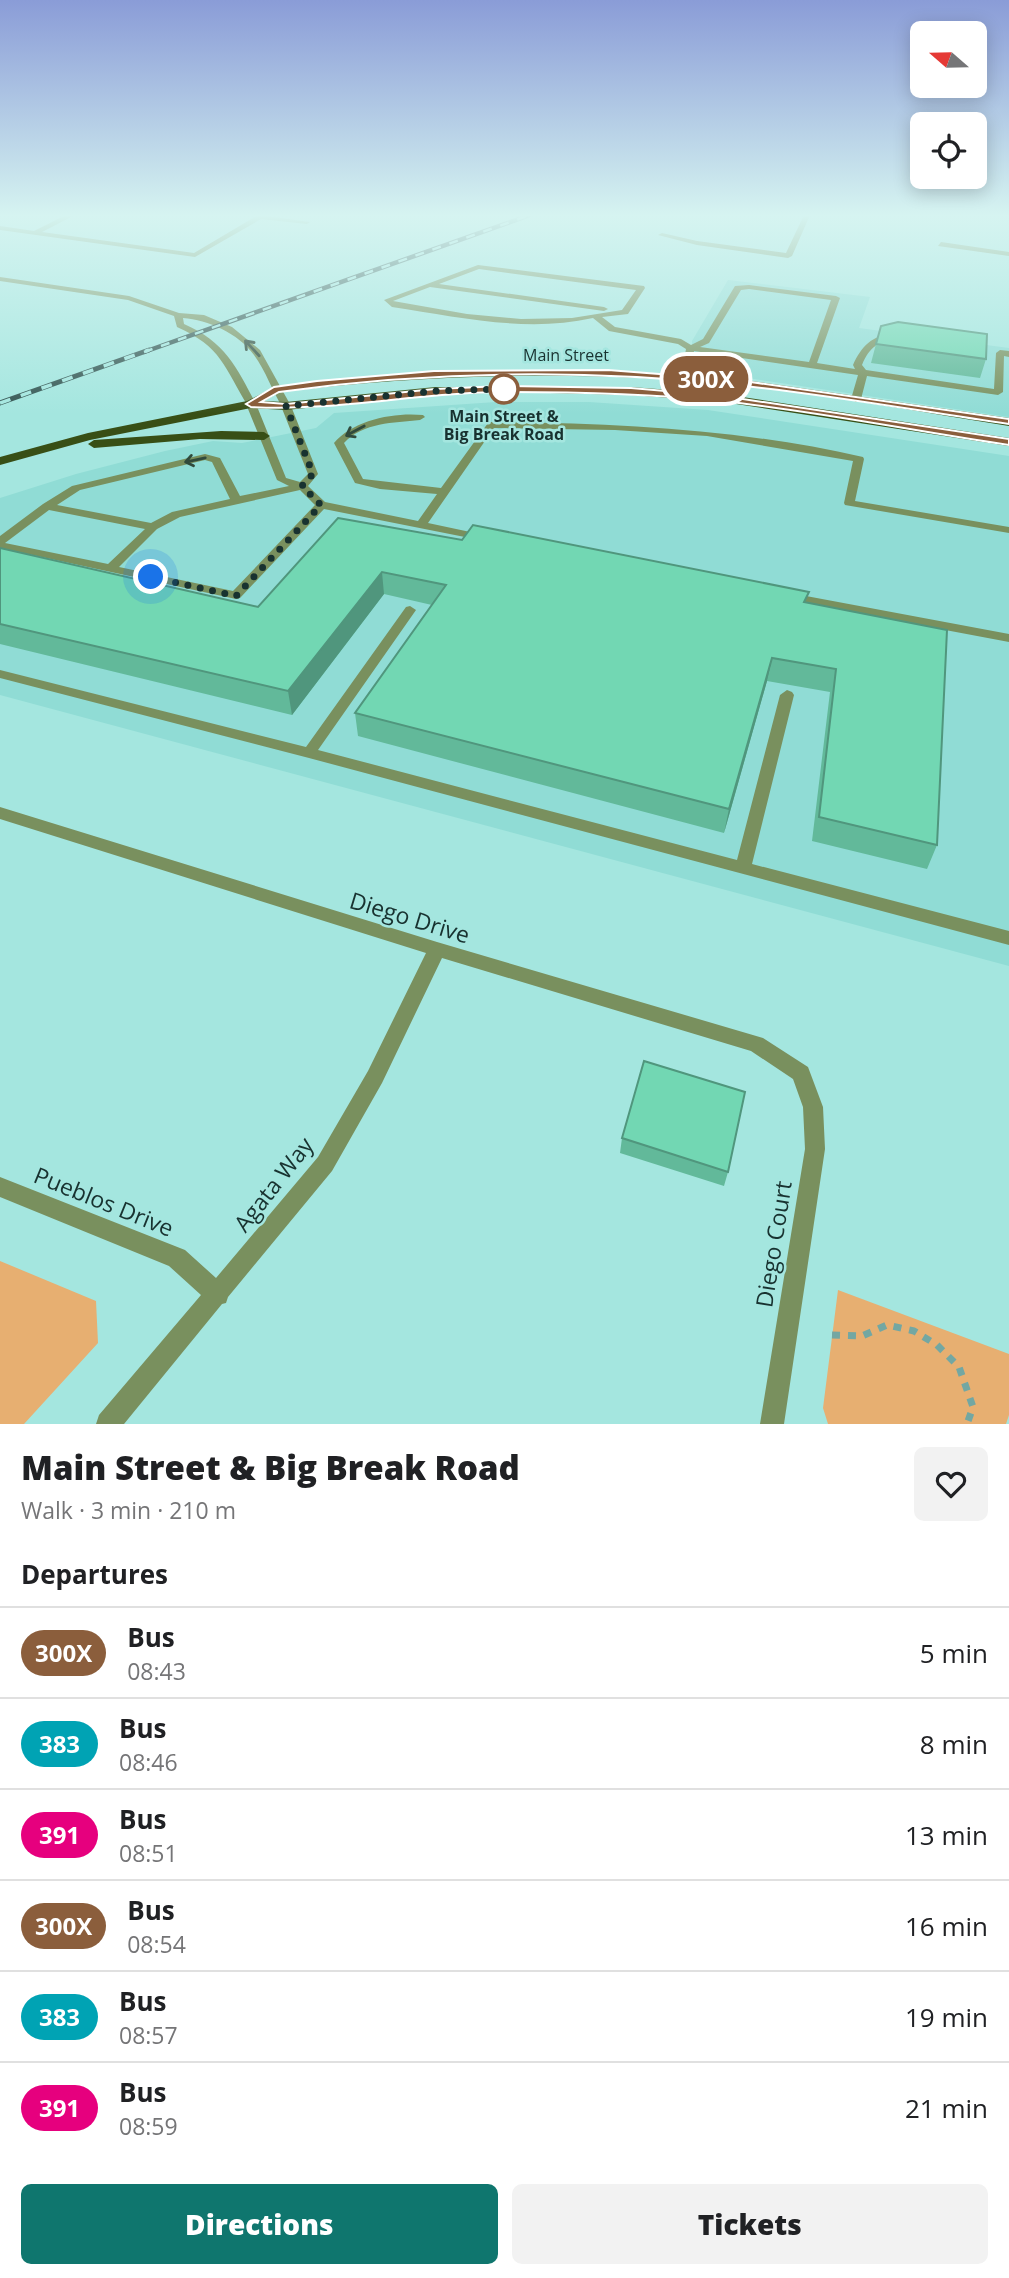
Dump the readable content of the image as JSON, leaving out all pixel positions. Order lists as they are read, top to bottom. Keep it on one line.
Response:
{"streets":{"main road":["Main Street"],"street":["Diego Drive","Agata Way","Pueblos Drive","Diego Court"]},"crossings":[["Diego Drive","Agata Way"],["Diego Drive","Diego Court"],["Agata Way","Pueblos Drive"]],"places":["Main Street & Big Break Road"],"lines":["bus line 300X"],"north":"left","page":{"on_map":"300X","heading":[["Main Street & Big Break Road","Walk · 3 min · 210 m"],"Departures"],"list":[{"mark":"300X","name":"Bus","note":"08:43","value":"5 min"},{"mark":"383","name":"Bus","note":"08:46","value":"8 min"},{"mark":"391","name":"Bus","note":"08:51","value":"13 min"},{"mark":"300X","name":"Bus","note":"08:54","value":"16 min"},{"mark":"383","name":"Bus","note":"08:57","value":"19 min"},{"mark":"391","name":"Bus","note":"08:59","value":"21 min"}],"buttons":["Directions","Tickets"]}}
